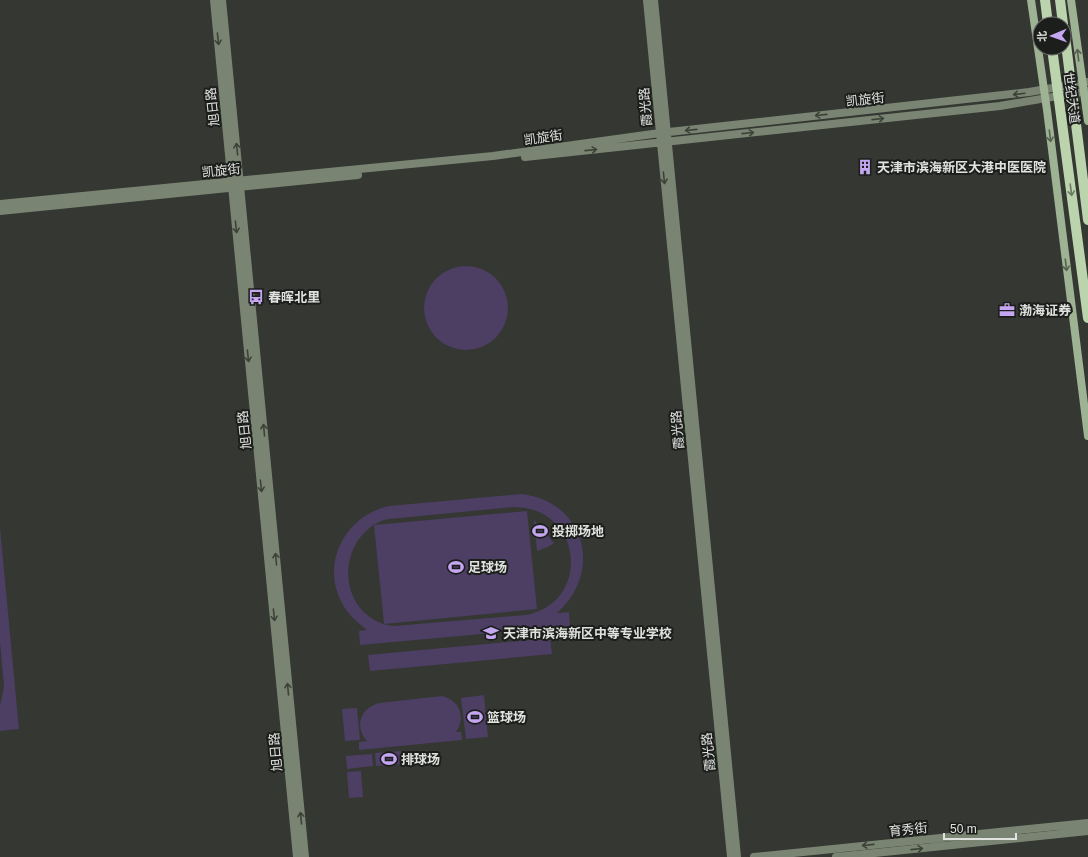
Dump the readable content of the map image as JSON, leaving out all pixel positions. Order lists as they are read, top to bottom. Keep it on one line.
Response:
{"streets":{"main road":["世纪大道"],"street":["凯旋街","旭日路","霞光路","育秀街"]},"crossings":[["世纪大道","凯旋街"],["凯旋街","旭日路"],["凯旋街","霞光路"]],"places":{"building":["天津市滨海新区大港中医医院"],"bus stop":["春晖北里"],"office":["渤海证券"],"sports":["投掷场地","足球场","篮球场","排球场"],"school or university":["天津市滨海新区中等专业学校"]},"scale_bar":"50 m","north":"left"}
